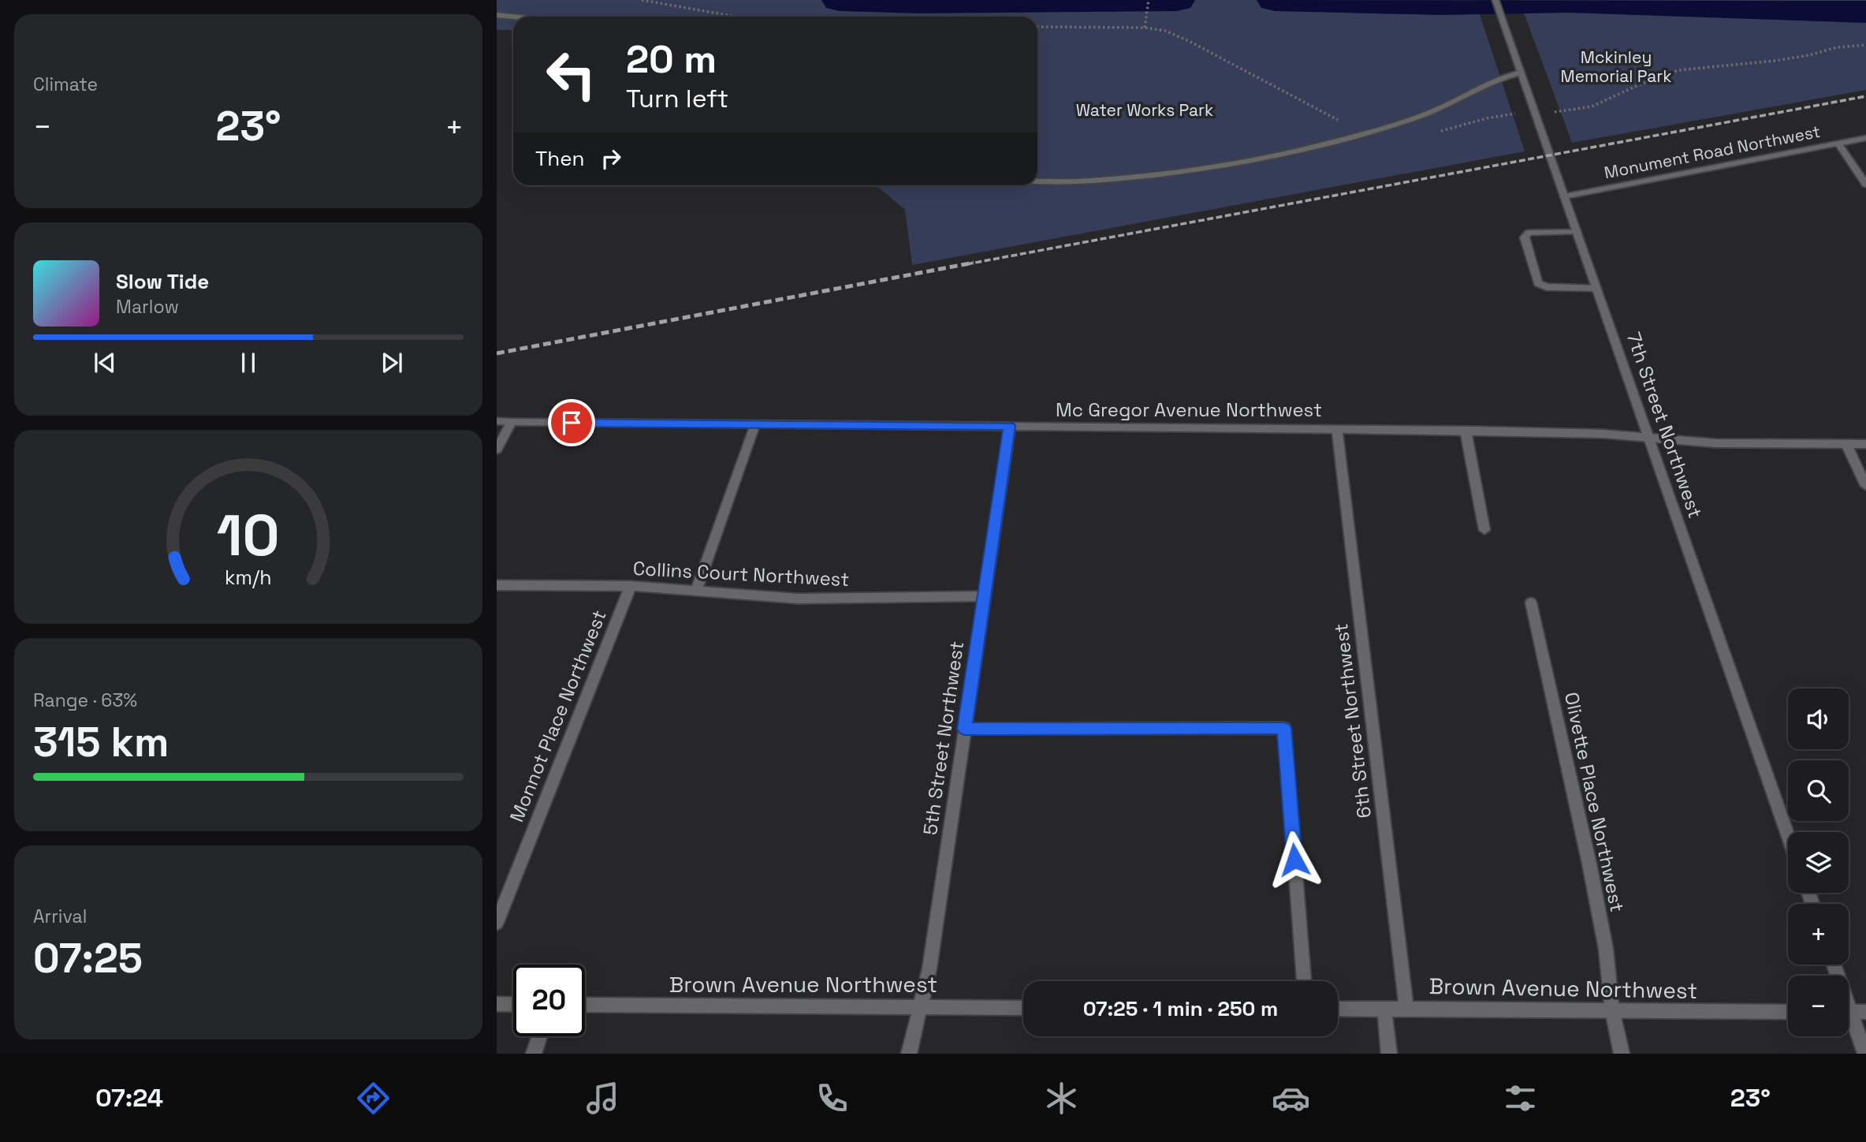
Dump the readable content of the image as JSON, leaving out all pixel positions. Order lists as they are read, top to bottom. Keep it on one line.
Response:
{"streets":{"street":["Monument Road Northwest","Mc Gregor Avenue Northwest","7th Street Northwest","Collins Court Northwest","Monnot Place Northwest","6th Street Northwest","5th Street Northwest","Olivette Place Northwest","Brown Avenue Northwest"]},"crossings":[["Monument Road Northwest","7th Street Northwest"],["Mc Gregor Avenue Northwest","7th Street Northwest"],["Mc Gregor Avenue Northwest","6th Street Northwest"],["Mc Gregor Avenue Northwest","5th Street Northwest"],["Collins Court Northwest","Monnot Place Northwest"],["Collins Court Northwest","5th Street Northwest"],["6th Street Northwest","Brown Avenue Northwest"],["5th Street Northwest","Brown Avenue Northwest"],["Olivette Place Northwest","Brown Avenue Northwest"]],"parks":["Mckinley Memorial Park","Water Works Park"],"page":{"tile":["Climate",["Range · 63%","315 km"],["Arrival","07:25"]],"turn":["20 m","Turn left"],"heat":["−","23°","+"],"then":"Then","song":["Slow Tide","Marlow"],"map_buttons":["+","−"],"limit":"20","trip":"07:25 · 1 min · 250 m","tabs":["07:24","23°"],"gauge":["10","km/h"]}}
